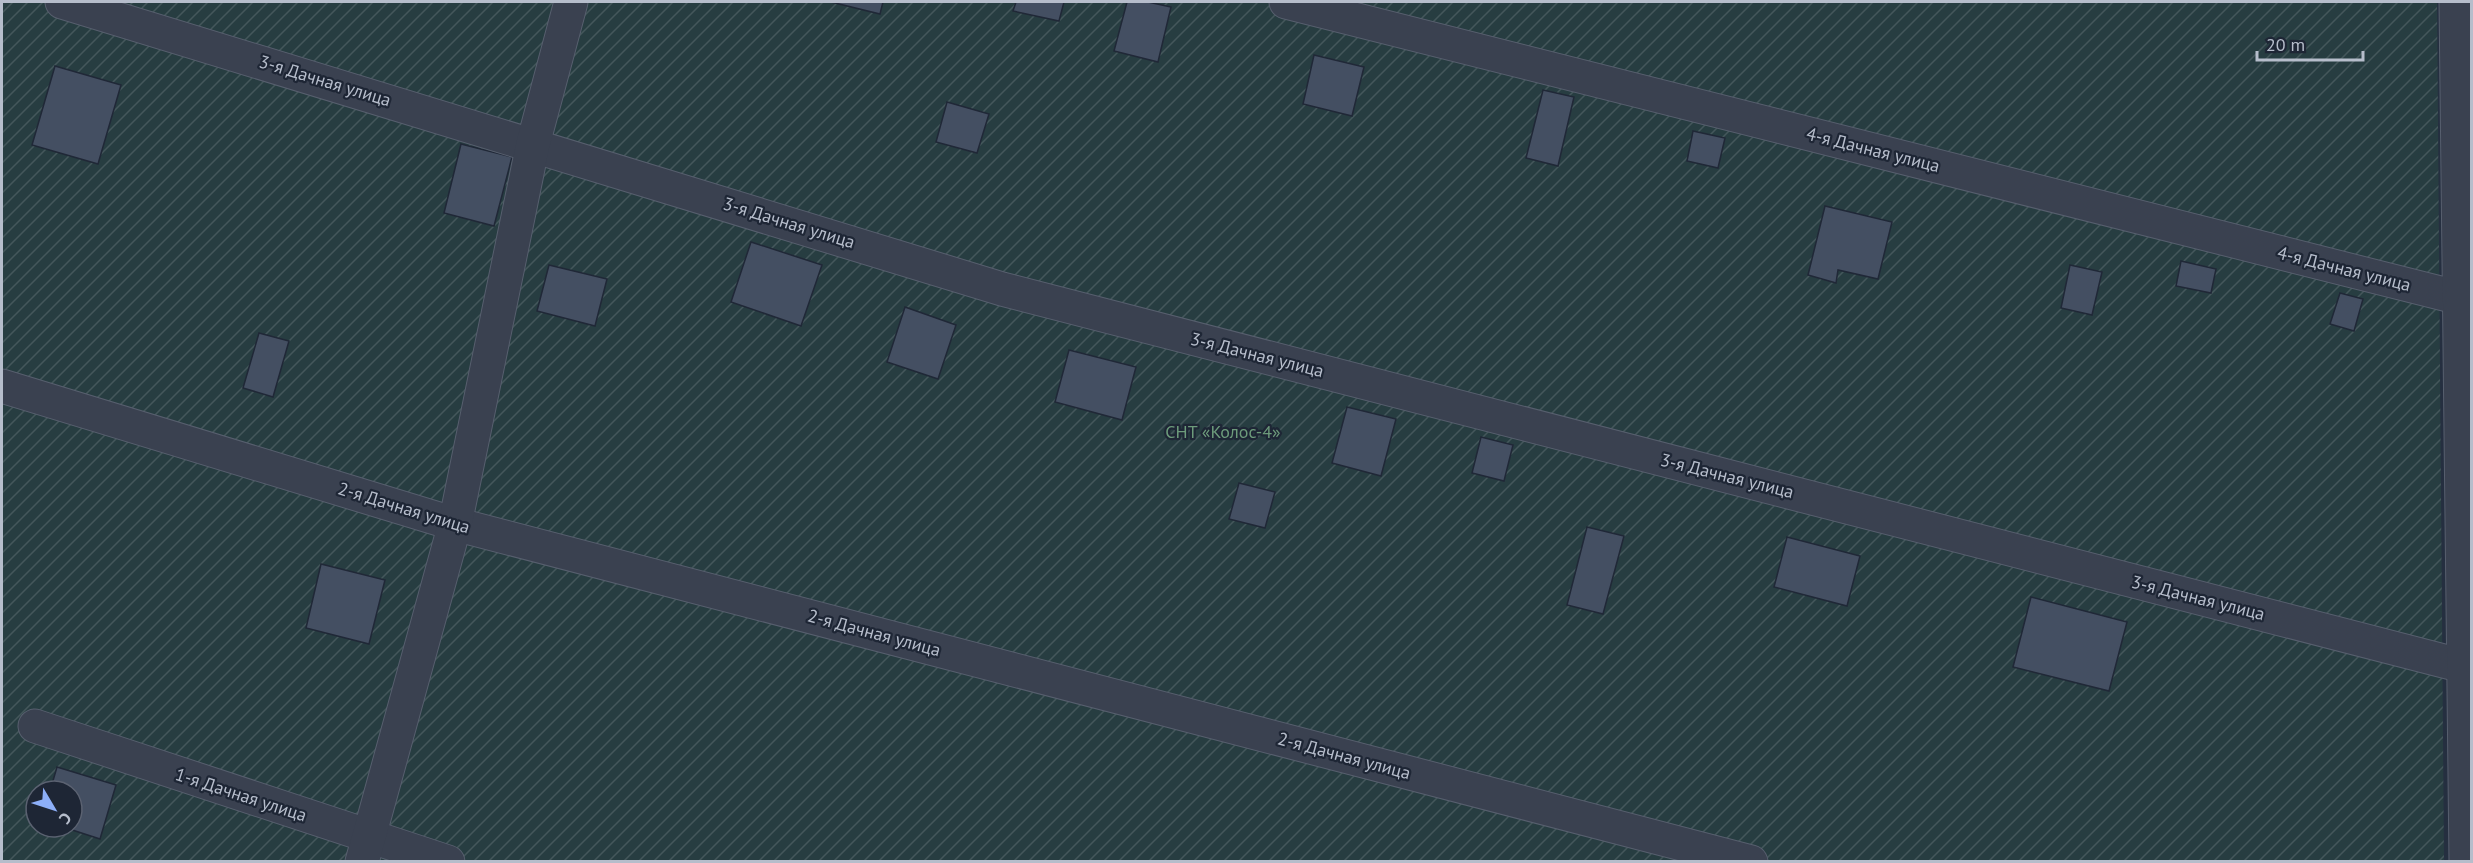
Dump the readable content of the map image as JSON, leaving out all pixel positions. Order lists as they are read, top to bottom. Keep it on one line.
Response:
{"streets":{"street":["3-я Дачная улица","4-я Дачная улица","2-я Дачная улица","1-я Дачная улица"]},"parks":["СНТ «Колос-4»"],"scale_bar":"20 m","north":"bottom right"}
